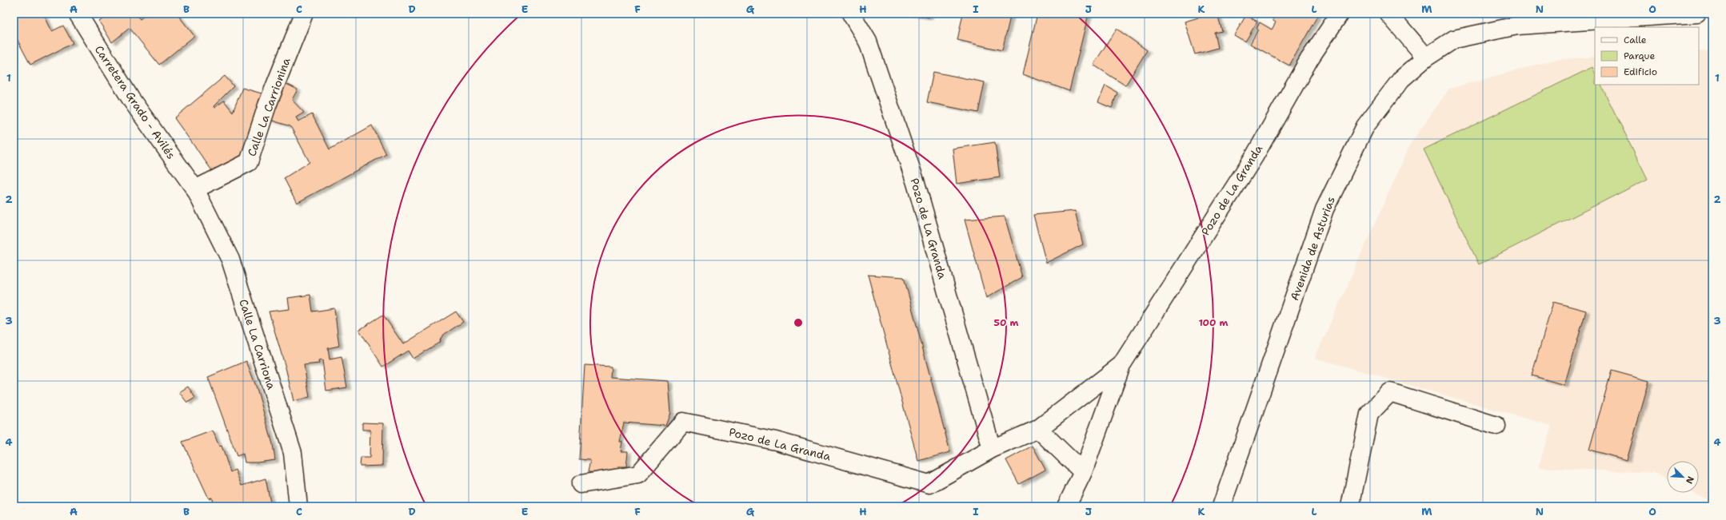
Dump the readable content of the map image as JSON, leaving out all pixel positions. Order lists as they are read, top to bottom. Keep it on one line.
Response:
{"streets":{"street":["Carretera Grado - Avilés","Calle La Carrionina","Pozo de La Granda","Avenida de Asturias","Calle La Carriona"]},"crossings":[["Carretera Grado - Avilés","Calle La Carrionina"],["Carretera Grado - Avilés","Calle La Carriona"],["Calle La Carrionina","Calle La Carriona"]],"legend":["Calle","Parque","Edificio"],"north":"bottom right","grid":{"columns":["A","B","C","D","E","F","G","H","I","J","K","L","M","N","O"],"rows":["1","2","3","4"]},"rings":["50 m","100 m"]}
